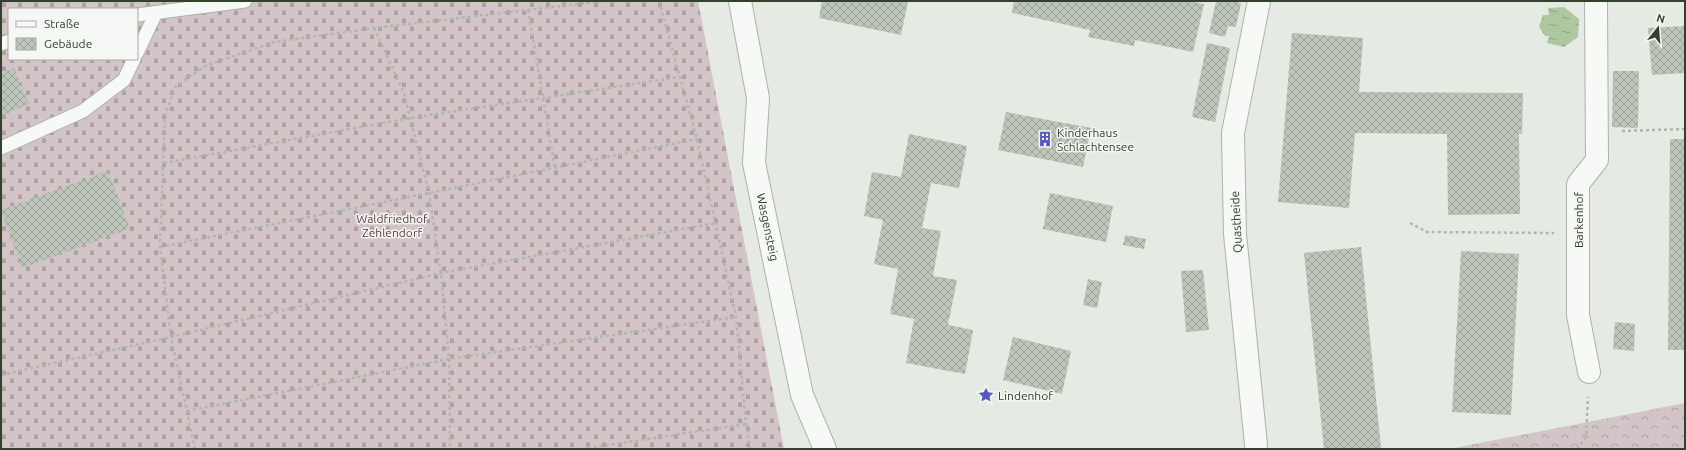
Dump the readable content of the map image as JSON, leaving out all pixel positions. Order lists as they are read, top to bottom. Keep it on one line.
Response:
{"streets":{"street":["Barkenhof","Quastheide","Wasgensteig"]},"parks":["Waldfriedhof Zehlendorf"],"places":{"building":["Kinderhaus Schlachtensee"],"place":["Lindenhof"]},"legend":["Straße","Gebäude"],"north":"top"}
